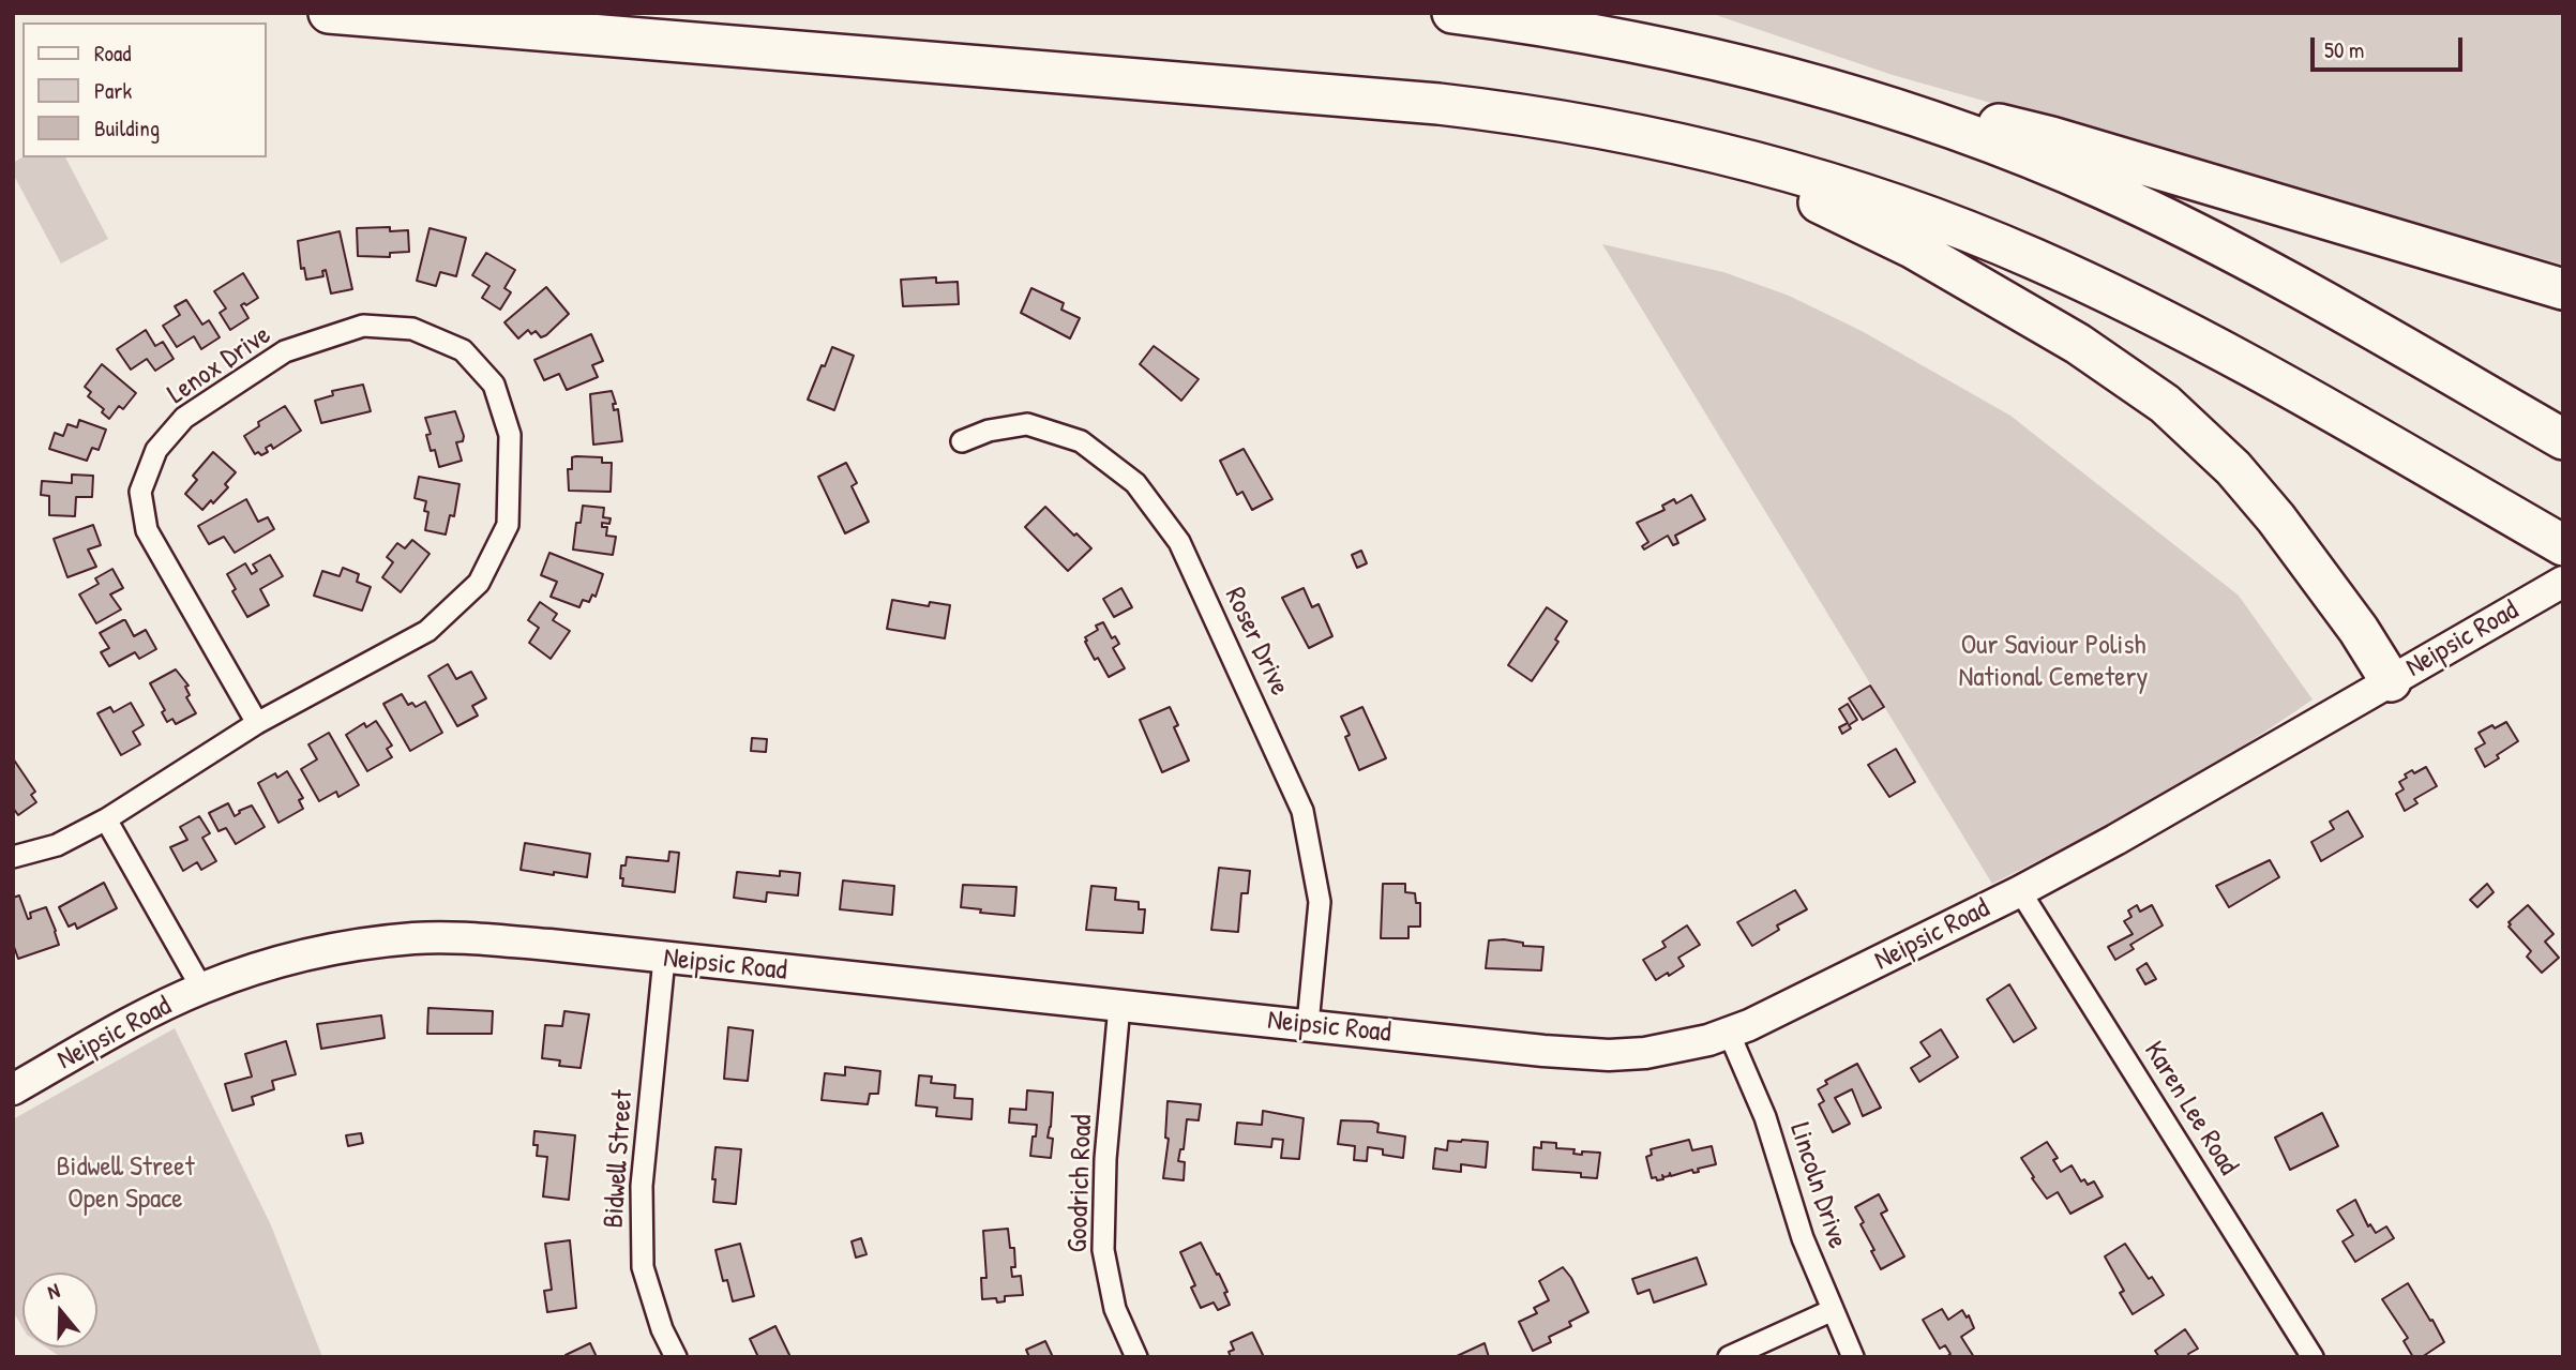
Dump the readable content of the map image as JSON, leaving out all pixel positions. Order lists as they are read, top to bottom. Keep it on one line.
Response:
{"streets":{"street":["Lenox Drive","Neipsic Road","Roser Drive","Karen Lee Road","Bidwell Street","Goodrich Road","Lincoln Drive"]},"crossings":[["Neipsic Road","Roser Drive"],["Neipsic Road","Karen Lee Road"],["Neipsic Road","Bidwell Street"],["Neipsic Road","Goodrich Road"],["Neipsic Road","Lincoln Drive"]],"parks":["Our Saviour Polish National Cemetery","Bidwell Street Open Space"],"legend":["Road","Park","Building"],"scale_bar":"50 m","north":"top"}
